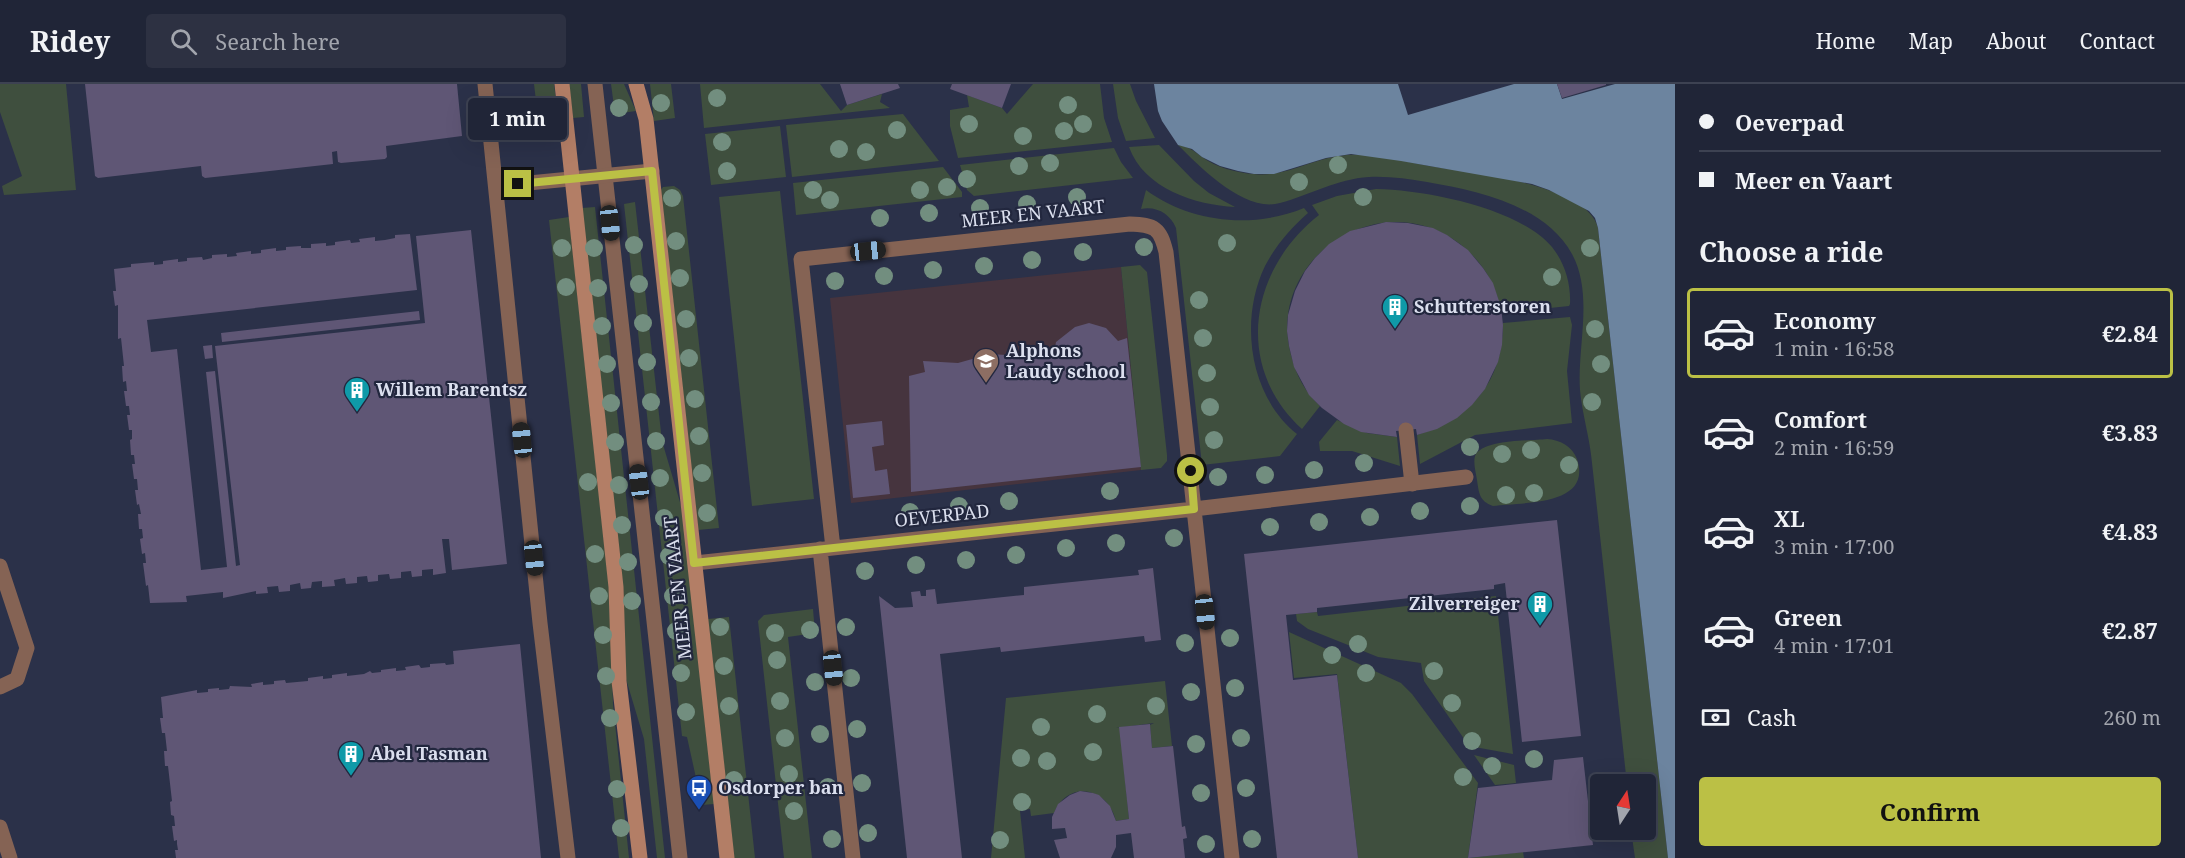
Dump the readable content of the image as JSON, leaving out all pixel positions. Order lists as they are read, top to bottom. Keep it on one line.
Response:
{"streets":{"main road":["MEER EN VAART"],"street":["OEVERPAD"]},"crossings":[["MEER EN VAART","OEVERPAD"]],"places":{"building":["Schutterstoren","Willem Barentsz","Zilverreiger","Abel Tasman"],"school or university":["Alphons Laudy school"],"bus stop":["Osdorper ban"]},"north":"top","page":{"header":"Ridey","search":"Search here","nav":["Home","Map","About","Contact"],"banner":["Oeverpad","Meer en Vaart"],"bubble":"1 min","heading":"Choose a ride","list":[{"name":"Economy","note":"1 min · 16:58","value":"€2.84"},{"name":"Comfort","note":"2 min · 16:59","value":"€3.83"},{"name":"XL","note":"3 min · 17:00","value":"€4.83"},{"name":"Green","note":"4 min · 17:01","value":"€2.87"}],"pay":["Cash","260 m"],"buttons":"Confirm"}}
